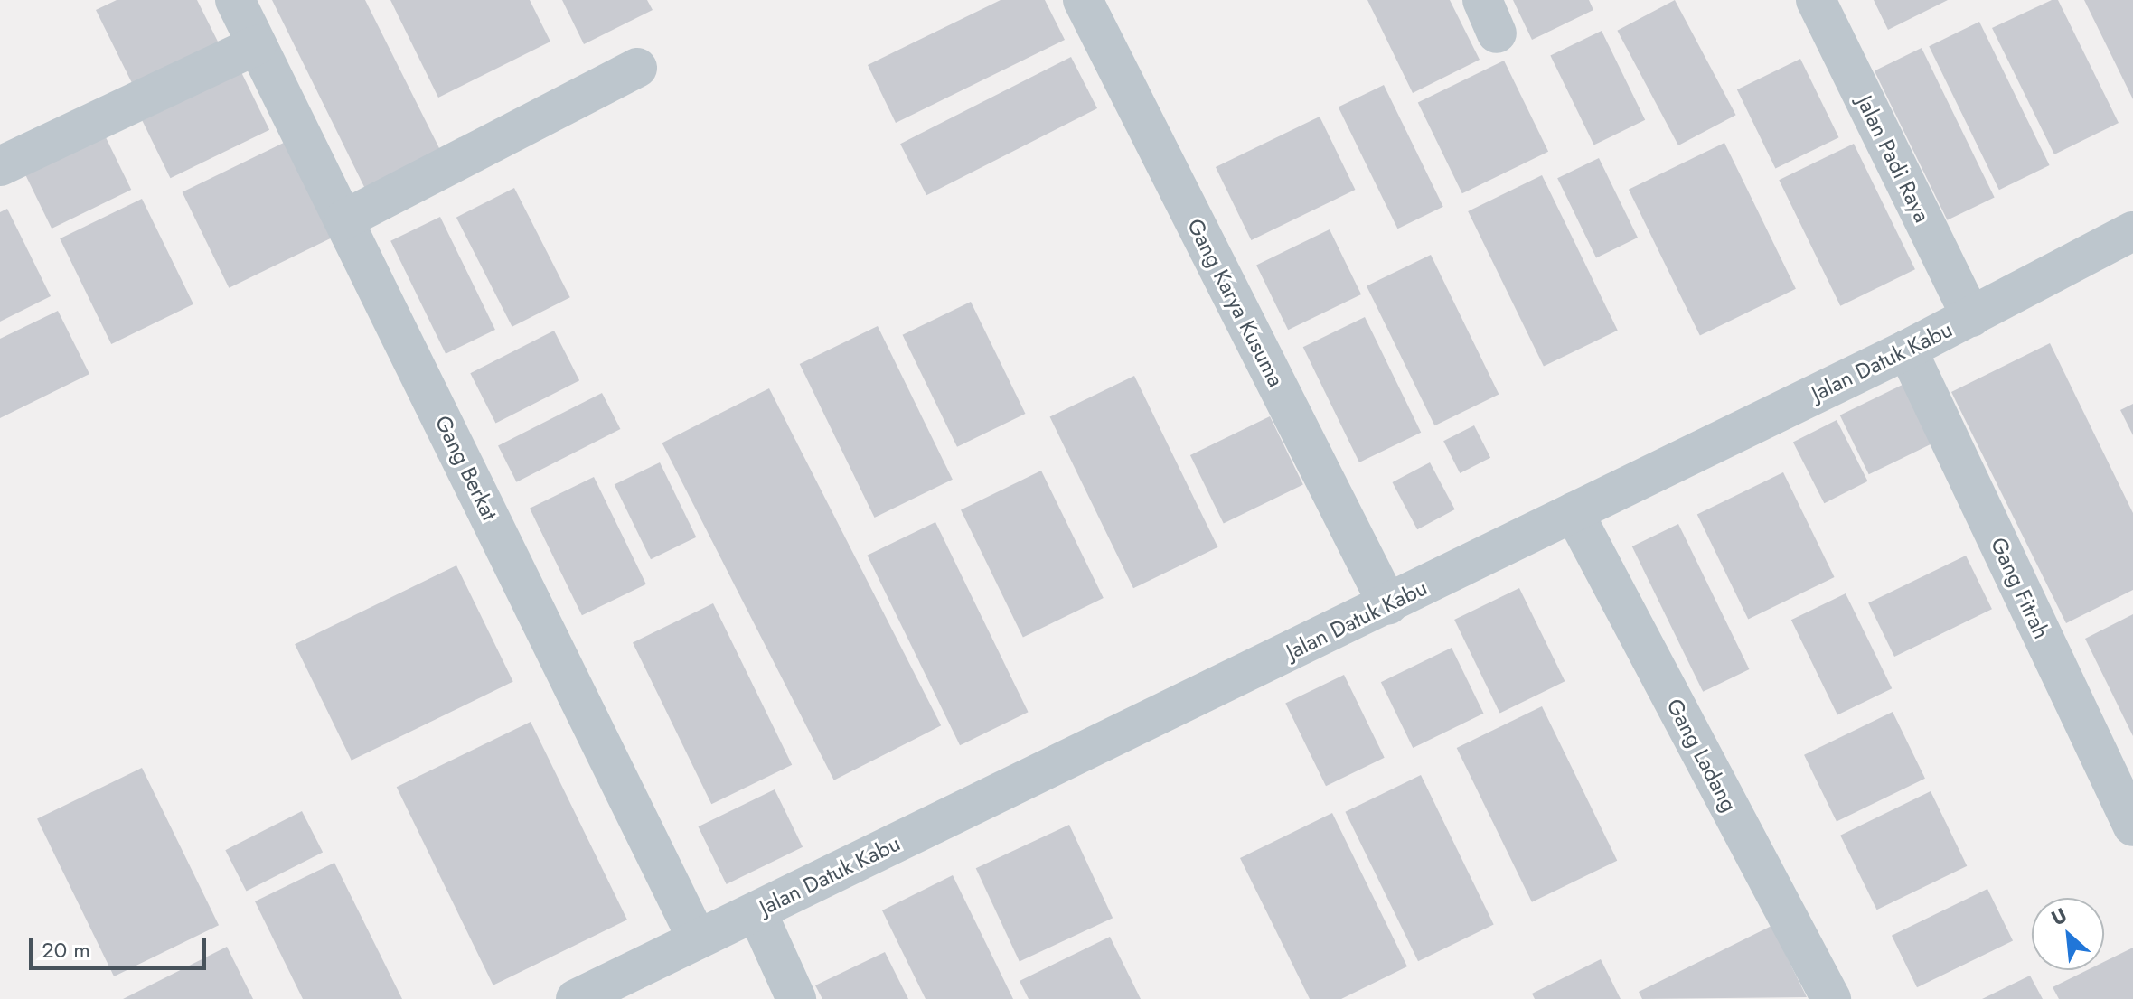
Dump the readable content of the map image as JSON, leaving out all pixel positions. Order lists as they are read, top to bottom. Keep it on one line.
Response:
{"streets":{"street":["Jalan Padi Raya","Gang Karya Kusuma","Jalan Datuk Kabu","Gang Berkat","Gang Fitrah","Gang Ladang"]},"crossings":[["Jalan Padi Raya","Jalan Datuk Kabu"],["Gang Karya Kusuma","Jalan Datuk Kabu"],["Jalan Datuk Kabu","Gang Berkat"],["Jalan Datuk Kabu","Gang Fitrah"],["Jalan Datuk Kabu","Gang Ladang"]],"scale_bar":"20 m","north":"top left"}
